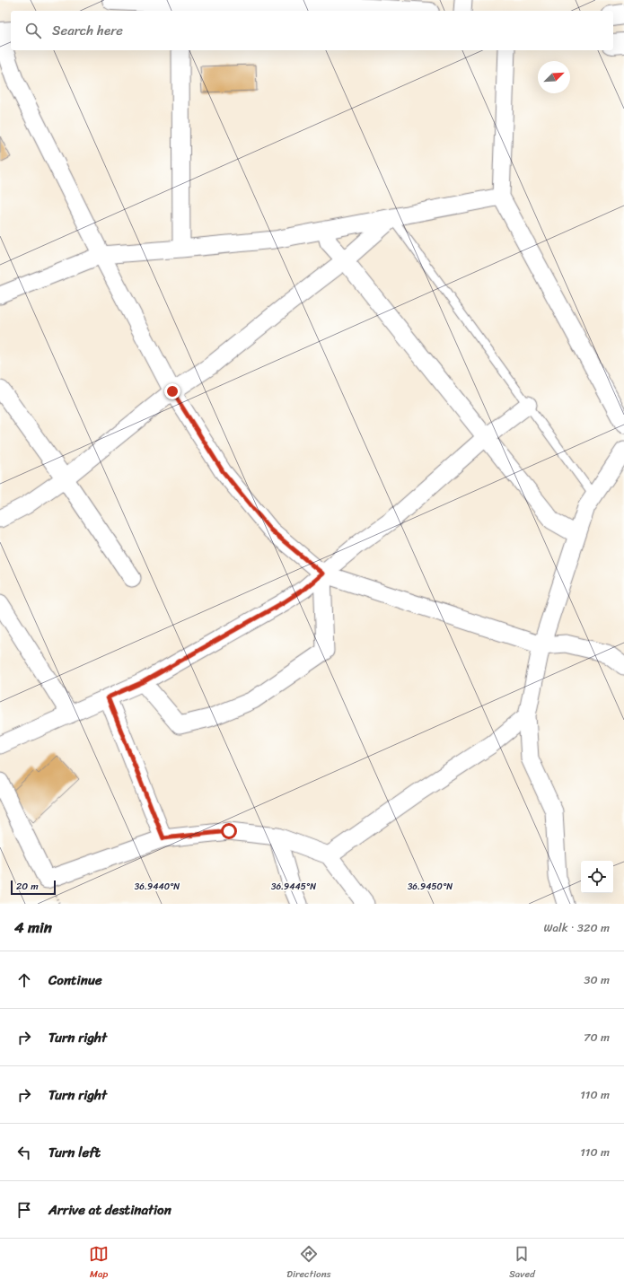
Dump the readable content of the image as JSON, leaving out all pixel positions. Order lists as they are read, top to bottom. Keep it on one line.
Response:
{"scale_bar":"20 m","north":"top right","page":{"search":"Search here","scale":"20 m","heading":["4 min","Walk · 320 m"],"list":[["Continue","30 m"],["Turn right","70 m"],["Turn right","110 m"],["Turn left","110 m"],"Arrive at destination"],"nav":["Map","Directions","Saved"]},"coordinates":["36.9440°N","36.9445°N","36.9450°N"]}
